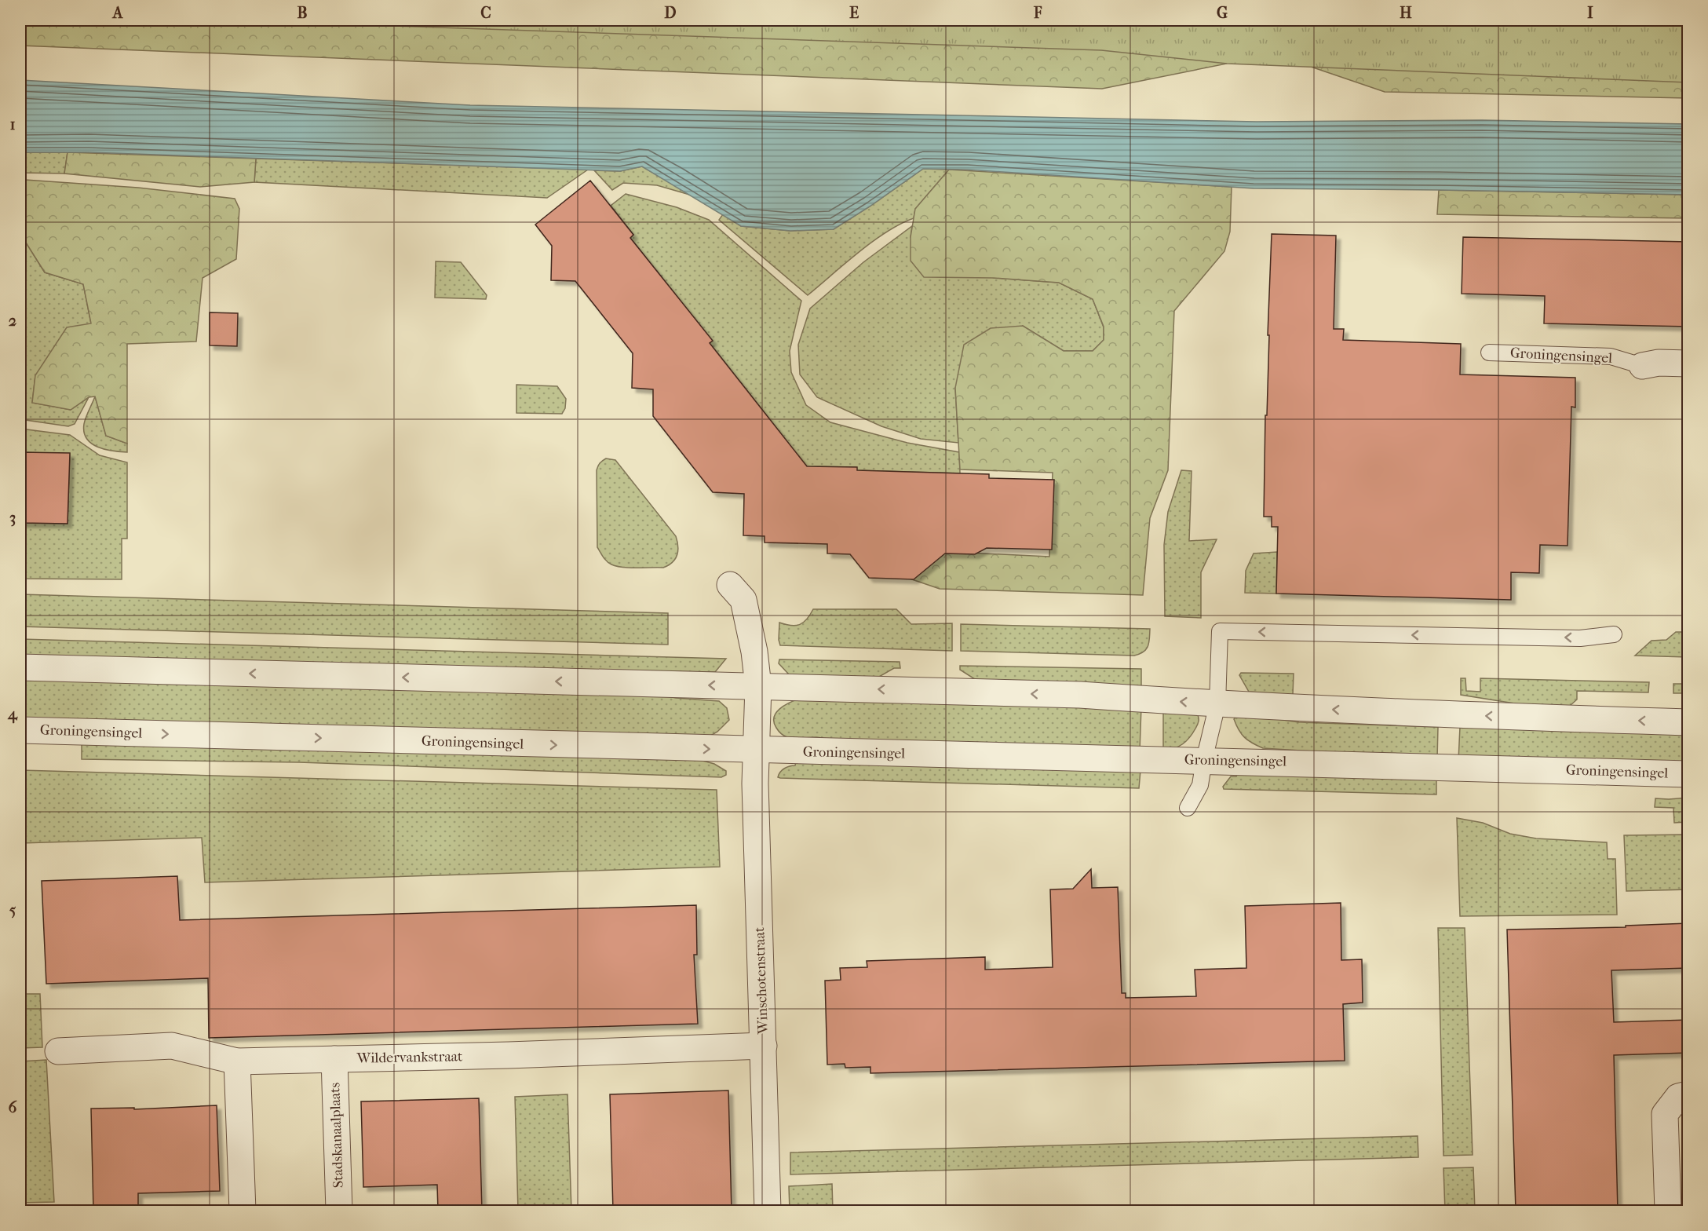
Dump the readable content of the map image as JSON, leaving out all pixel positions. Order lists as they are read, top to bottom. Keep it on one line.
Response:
{"streets":{"street":["Groningensingel","Winschotenstraat","Wildervankstraat","Stadskanaalplaats"]},"crossings":[["Groningensingel","Winschotenstraat"],["Winschotenstraat","Wildervankstraat"],["Wildervankstraat","Stadskanaalplaats"]],"one_way":["Groningensingel"],"grid":{"columns":["A","B","C","D","E","F","G","H","I"],"rows":["1","2","3","4","5","6"]}}
